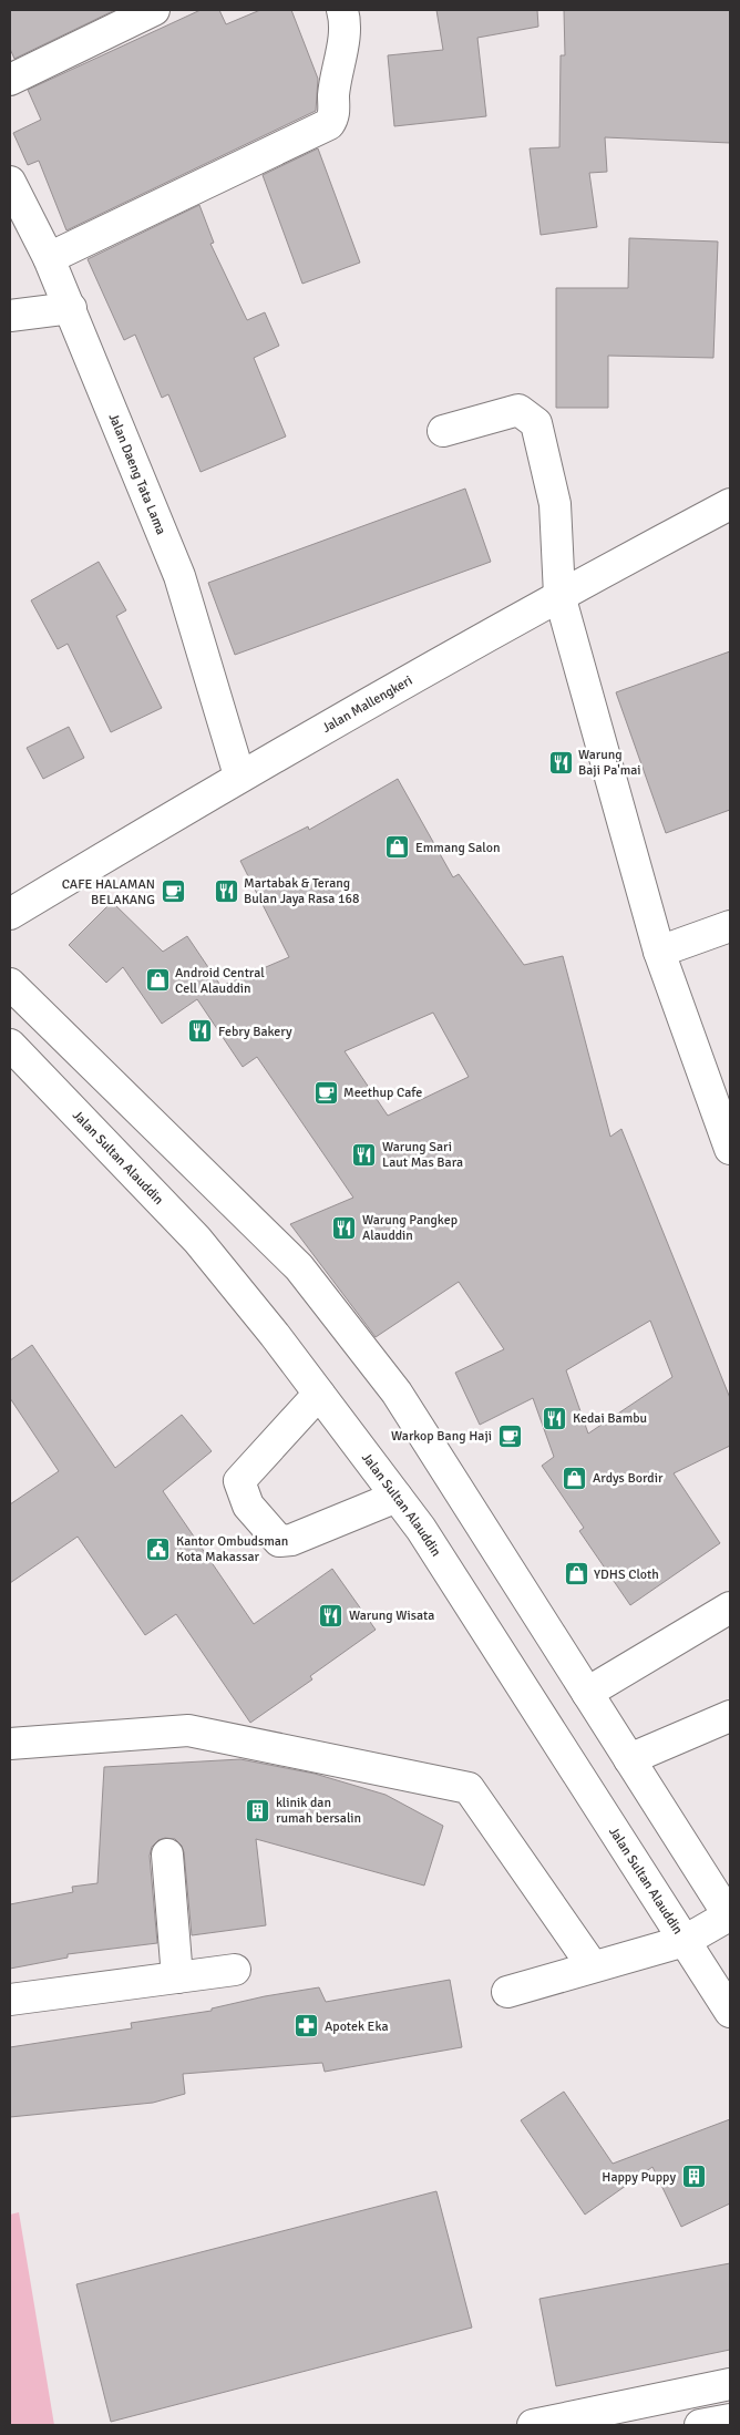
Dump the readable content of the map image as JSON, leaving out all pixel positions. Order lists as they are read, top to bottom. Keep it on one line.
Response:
{"streets":{"main road":["Jalan Daeng Tata Lama","Jalan Mallengkeri","Jalan Sultan Alauddin"]},"crossings":[["Jalan Daeng Tata Lama","Jalan Mallengkeri"]],"places":{"restaurant":["Warung Baji Pa'mai","Martabak & Terang Bulan Jaya Rasa 168","Febry Bakery","Warung Sari Laut Mas Bara","Warung Pangkep Alauddin","Kedai Bambu","Warung Wisata"],"shop":["Emmang Salon","Android Central Cell Alauddin","Ardys Bordir","YDHS Cloth"],"cafe":["CAFE HALAMAN BELAKANG","Meethup Cafe","Warkop Bang Haji"],"public building":["Kantor Ombudsman Kota Makassar"],"building":["klinik dan rumah bersalin","Happy Puppy"],"pharmacy":["Apotek Eka"]}}
